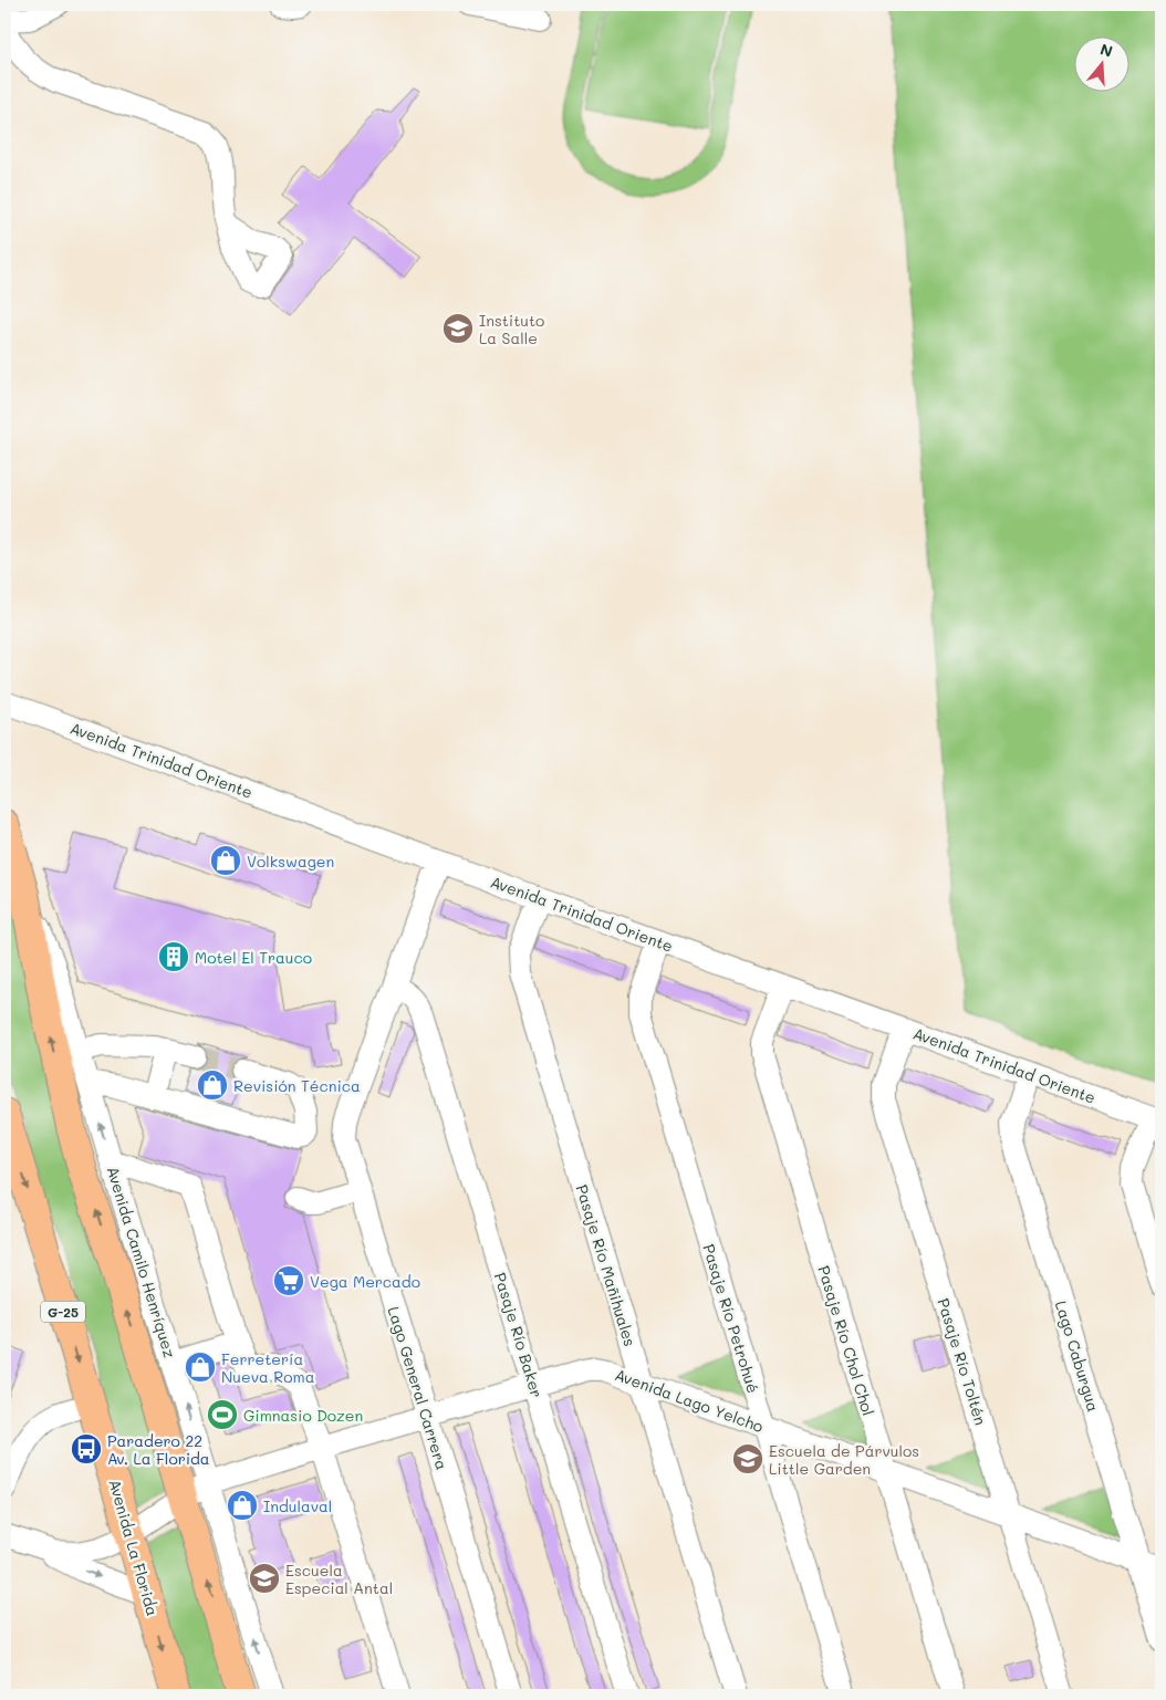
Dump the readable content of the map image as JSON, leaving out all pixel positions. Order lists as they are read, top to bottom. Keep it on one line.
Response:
{"streets":{"main road":["Avenida Camilo Henríquez","G-25","Avenida La Florida"],"street":["Avenida Trinidad Oriente","Pasaje Río Mañihuales","Pasaje Río Petrohué","Pasaje Río Baker","Pasaje Río Chol Chol","Lago Caburgua","Pasaje Río Toltén","Lago General Carrera","Avenida Lago Yelcho"]},"crossings":[["Avenida Trinidad Oriente","Pasaje Río Mañihuales"],["Avenida Trinidad Oriente","Pasaje Río Petrohué"],["Avenida Trinidad Oriente","Pasaje Río Chol Chol"],["Avenida Trinidad Oriente","Lago Caburgua"],["Avenida Trinidad Oriente","Pasaje Río Toltén"],["Avenida Trinidad Oriente","Lago General Carrera"],["Avenida Camilo Henríquez","Avenida Lago Yelcho"],["Pasaje Río Mañihuales","Avenida Lago Yelcho"],["Pasaje Río Petrohué","Avenida Lago Yelcho"],["Pasaje Río Baker","Lago General Carrera"],["Pasaje Río Baker","Avenida Lago Yelcho"],["Pasaje Río Chol Chol","Avenida Lago Yelcho"],["Lago Caburgua","Avenida Lago Yelcho"],["Pasaje Río Toltén","Avenida Lago Yelcho"],["Lago General Carrera","Avenida Lago Yelcho"],["Avenida Lago Yelcho","Avenida La Florida"]],"one_way":["Avenida Camilo Henríquez","Avenida La Florida"],"places":{"school or university":["Instituto La Salle","Escuela de Párvulos Little Garden","Escuela Especial Antal"],"shop":["Volkswagen","Revisión Técnica","Ferretería Nueva Roma","Indulaval"],"building":["Motel El Trauco"],"supermarket":["Vega Mercado"],"sports":["Gimnasio Dozen"],"bus stop":["Paradero 22 Av. La Florida"]},"north":"top"}
